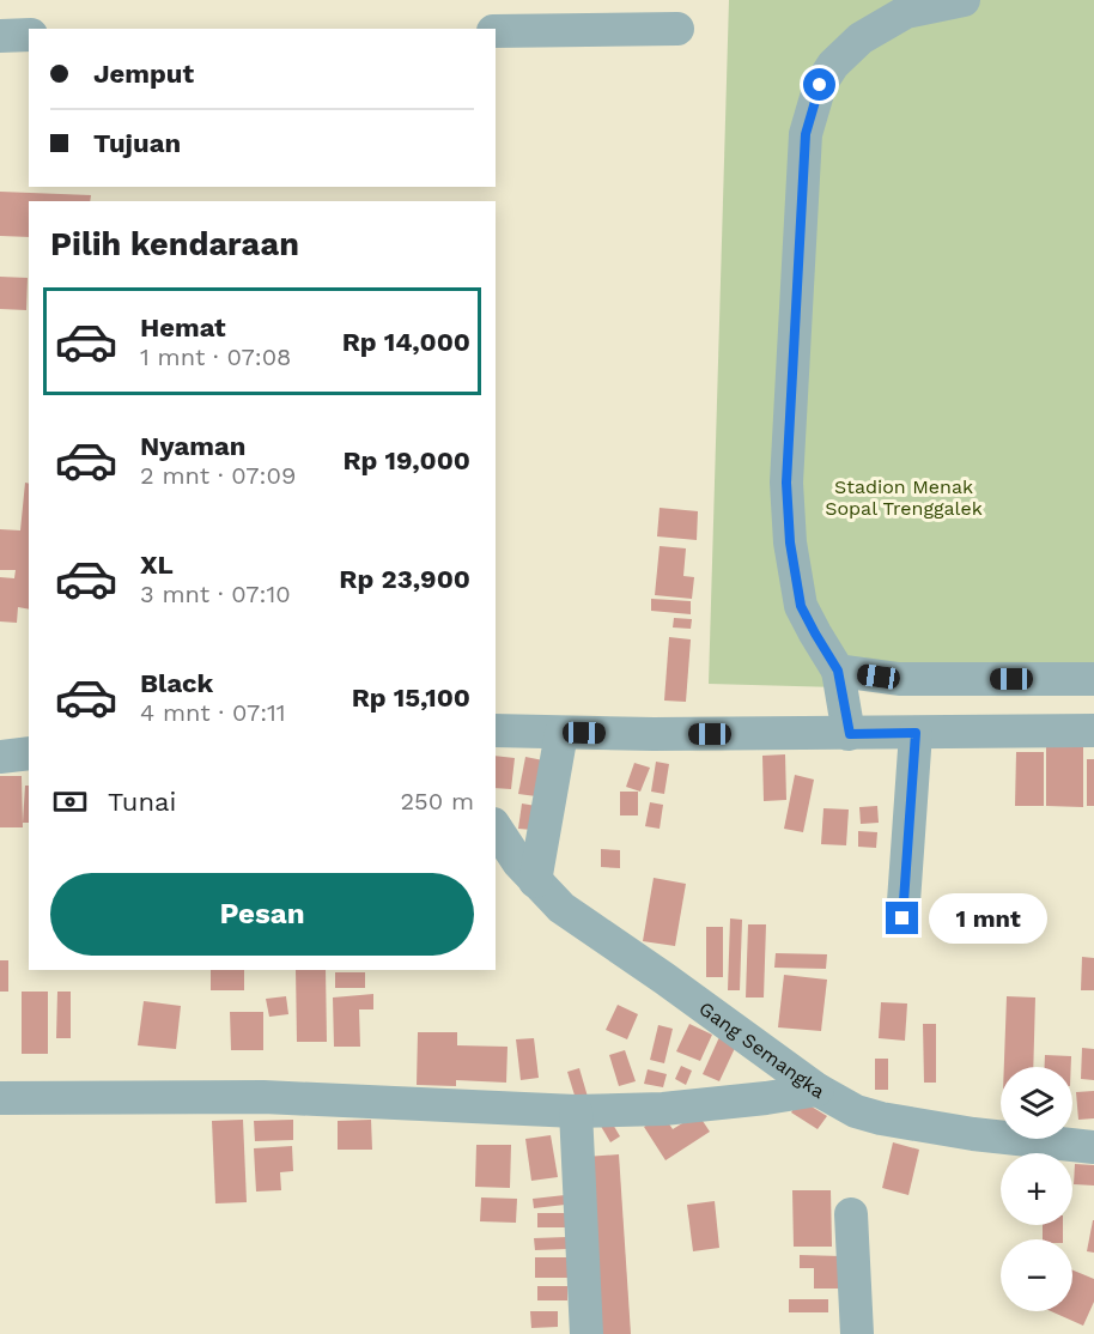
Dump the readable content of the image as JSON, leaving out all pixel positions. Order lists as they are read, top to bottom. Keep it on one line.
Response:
{"streets":{"street":["Gang Semangka"]},"parks":["Stadion Menak Sopal Trenggalek"],"page":{"banner":["Jemput","Tujuan"],"heading":"Pilih kendaraan","list":[{"name":"Hemat","note":"1 mnt · 07:08","value":"Rp 14,000"},{"name":"Nyaman","note":"2 mnt · 07:09","value":"Rp 19,000"},{"name":"XL","note":"3 mnt · 07:10","value":"Rp 23,900"},{"name":"Black","note":"4 mnt · 07:11","value":"Rp 15,100"}],"pay":["Tunai","250 m"],"buttons":"Pesan","bubble":"1 mnt","map_buttons":["+","−"]}}
